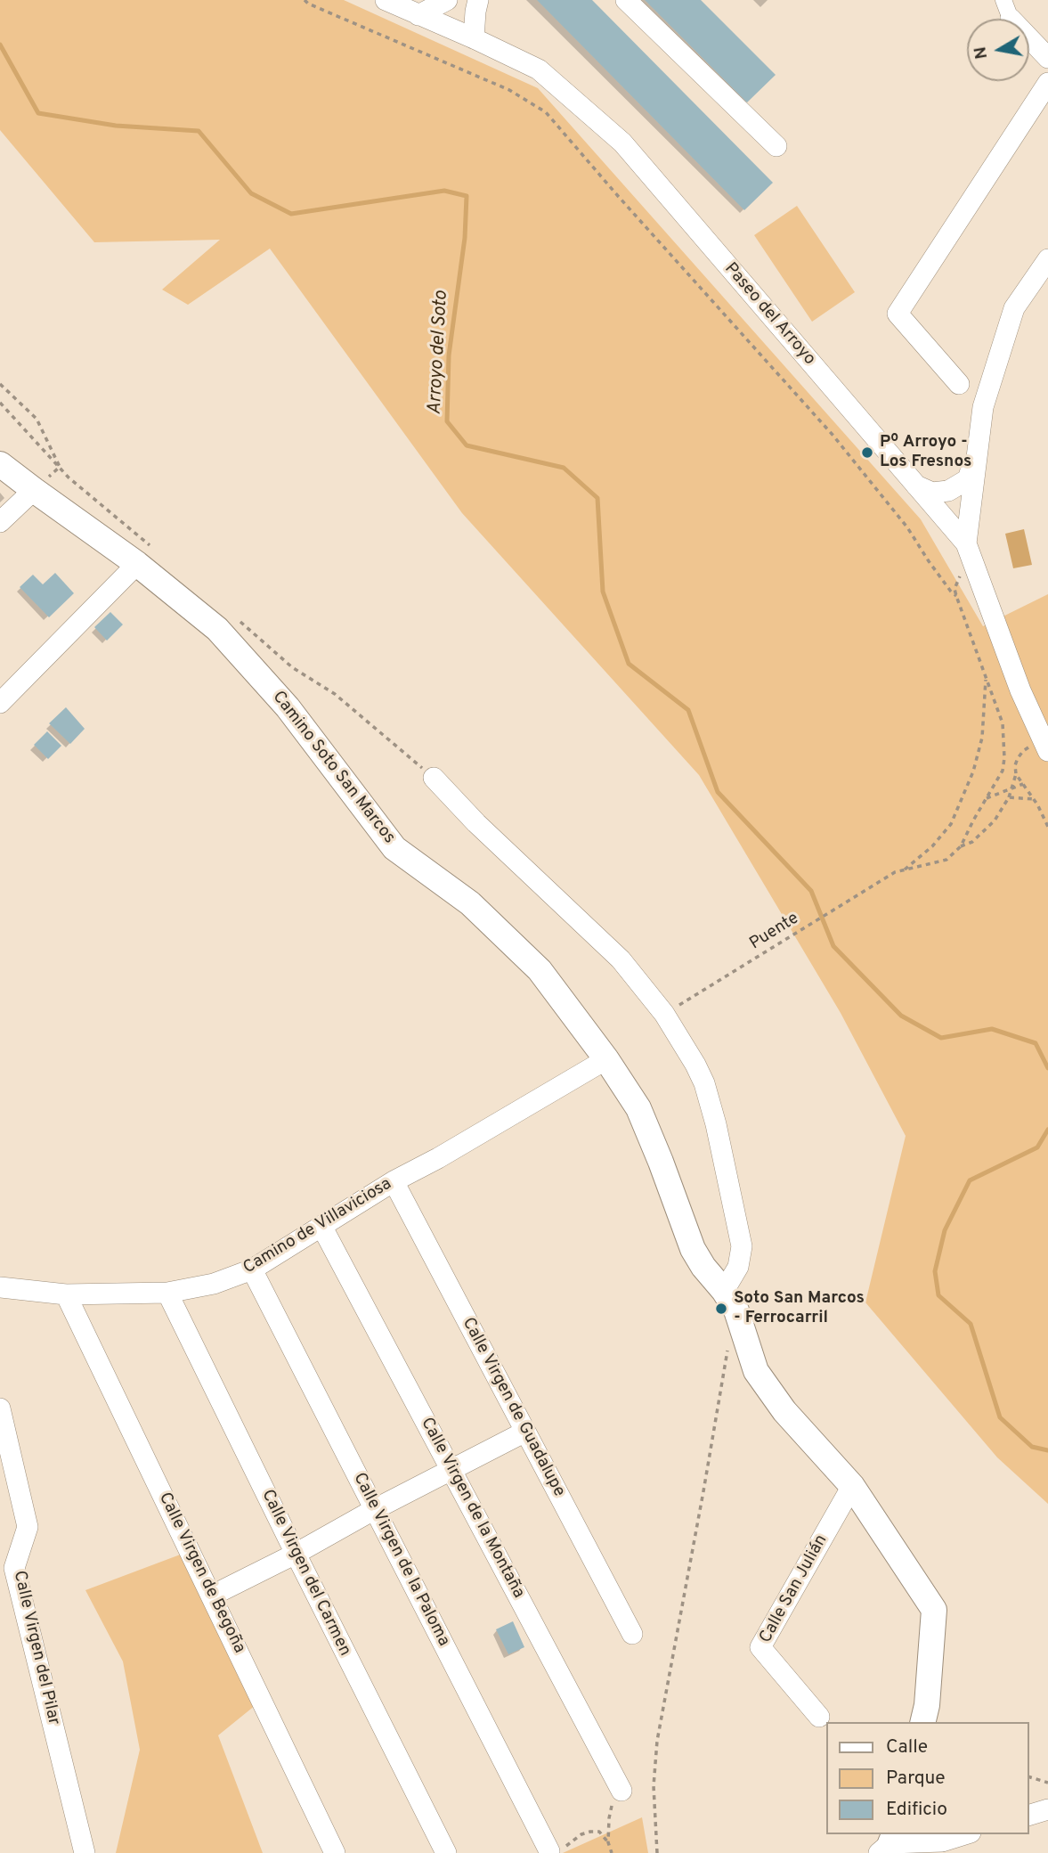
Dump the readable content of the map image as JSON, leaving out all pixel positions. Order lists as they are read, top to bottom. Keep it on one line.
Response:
{"streets":{"street":["Paseo del Arroyo","Camino Soto San Marcos","Camino de Villaviciosa","Calle Virgen de Guadalupe","Calle Virgen de la Montaña","Calle Virgen de la Paloma","Calle Virgen de Begoña","Calle Virgen del Carmen","Calle San Julián","Calle Virgen del Pilar"],"path":["Puente"]},"crossings":[["Camino Soto San Marcos","Camino de Villaviciosa"],["Camino Soto San Marcos","Calle San Julián"],["Camino de Villaviciosa","Calle Virgen de Guadalupe"],["Camino de Villaviciosa","Calle Virgen de la Montaña"],["Camino de Villaviciosa","Calle Virgen de la Paloma"],["Camino de Villaviciosa","Calle Virgen de Begoña"],["Camino de Villaviciosa","Calle Virgen del Carmen"]],"water":["Arroyo del Soto"],"places":["Pº Arroyo - Los Fresnos","Soto San Marcos - Ferrocarril"],"legend":["Calle","Parque","Edificio"],"north":"left"}
